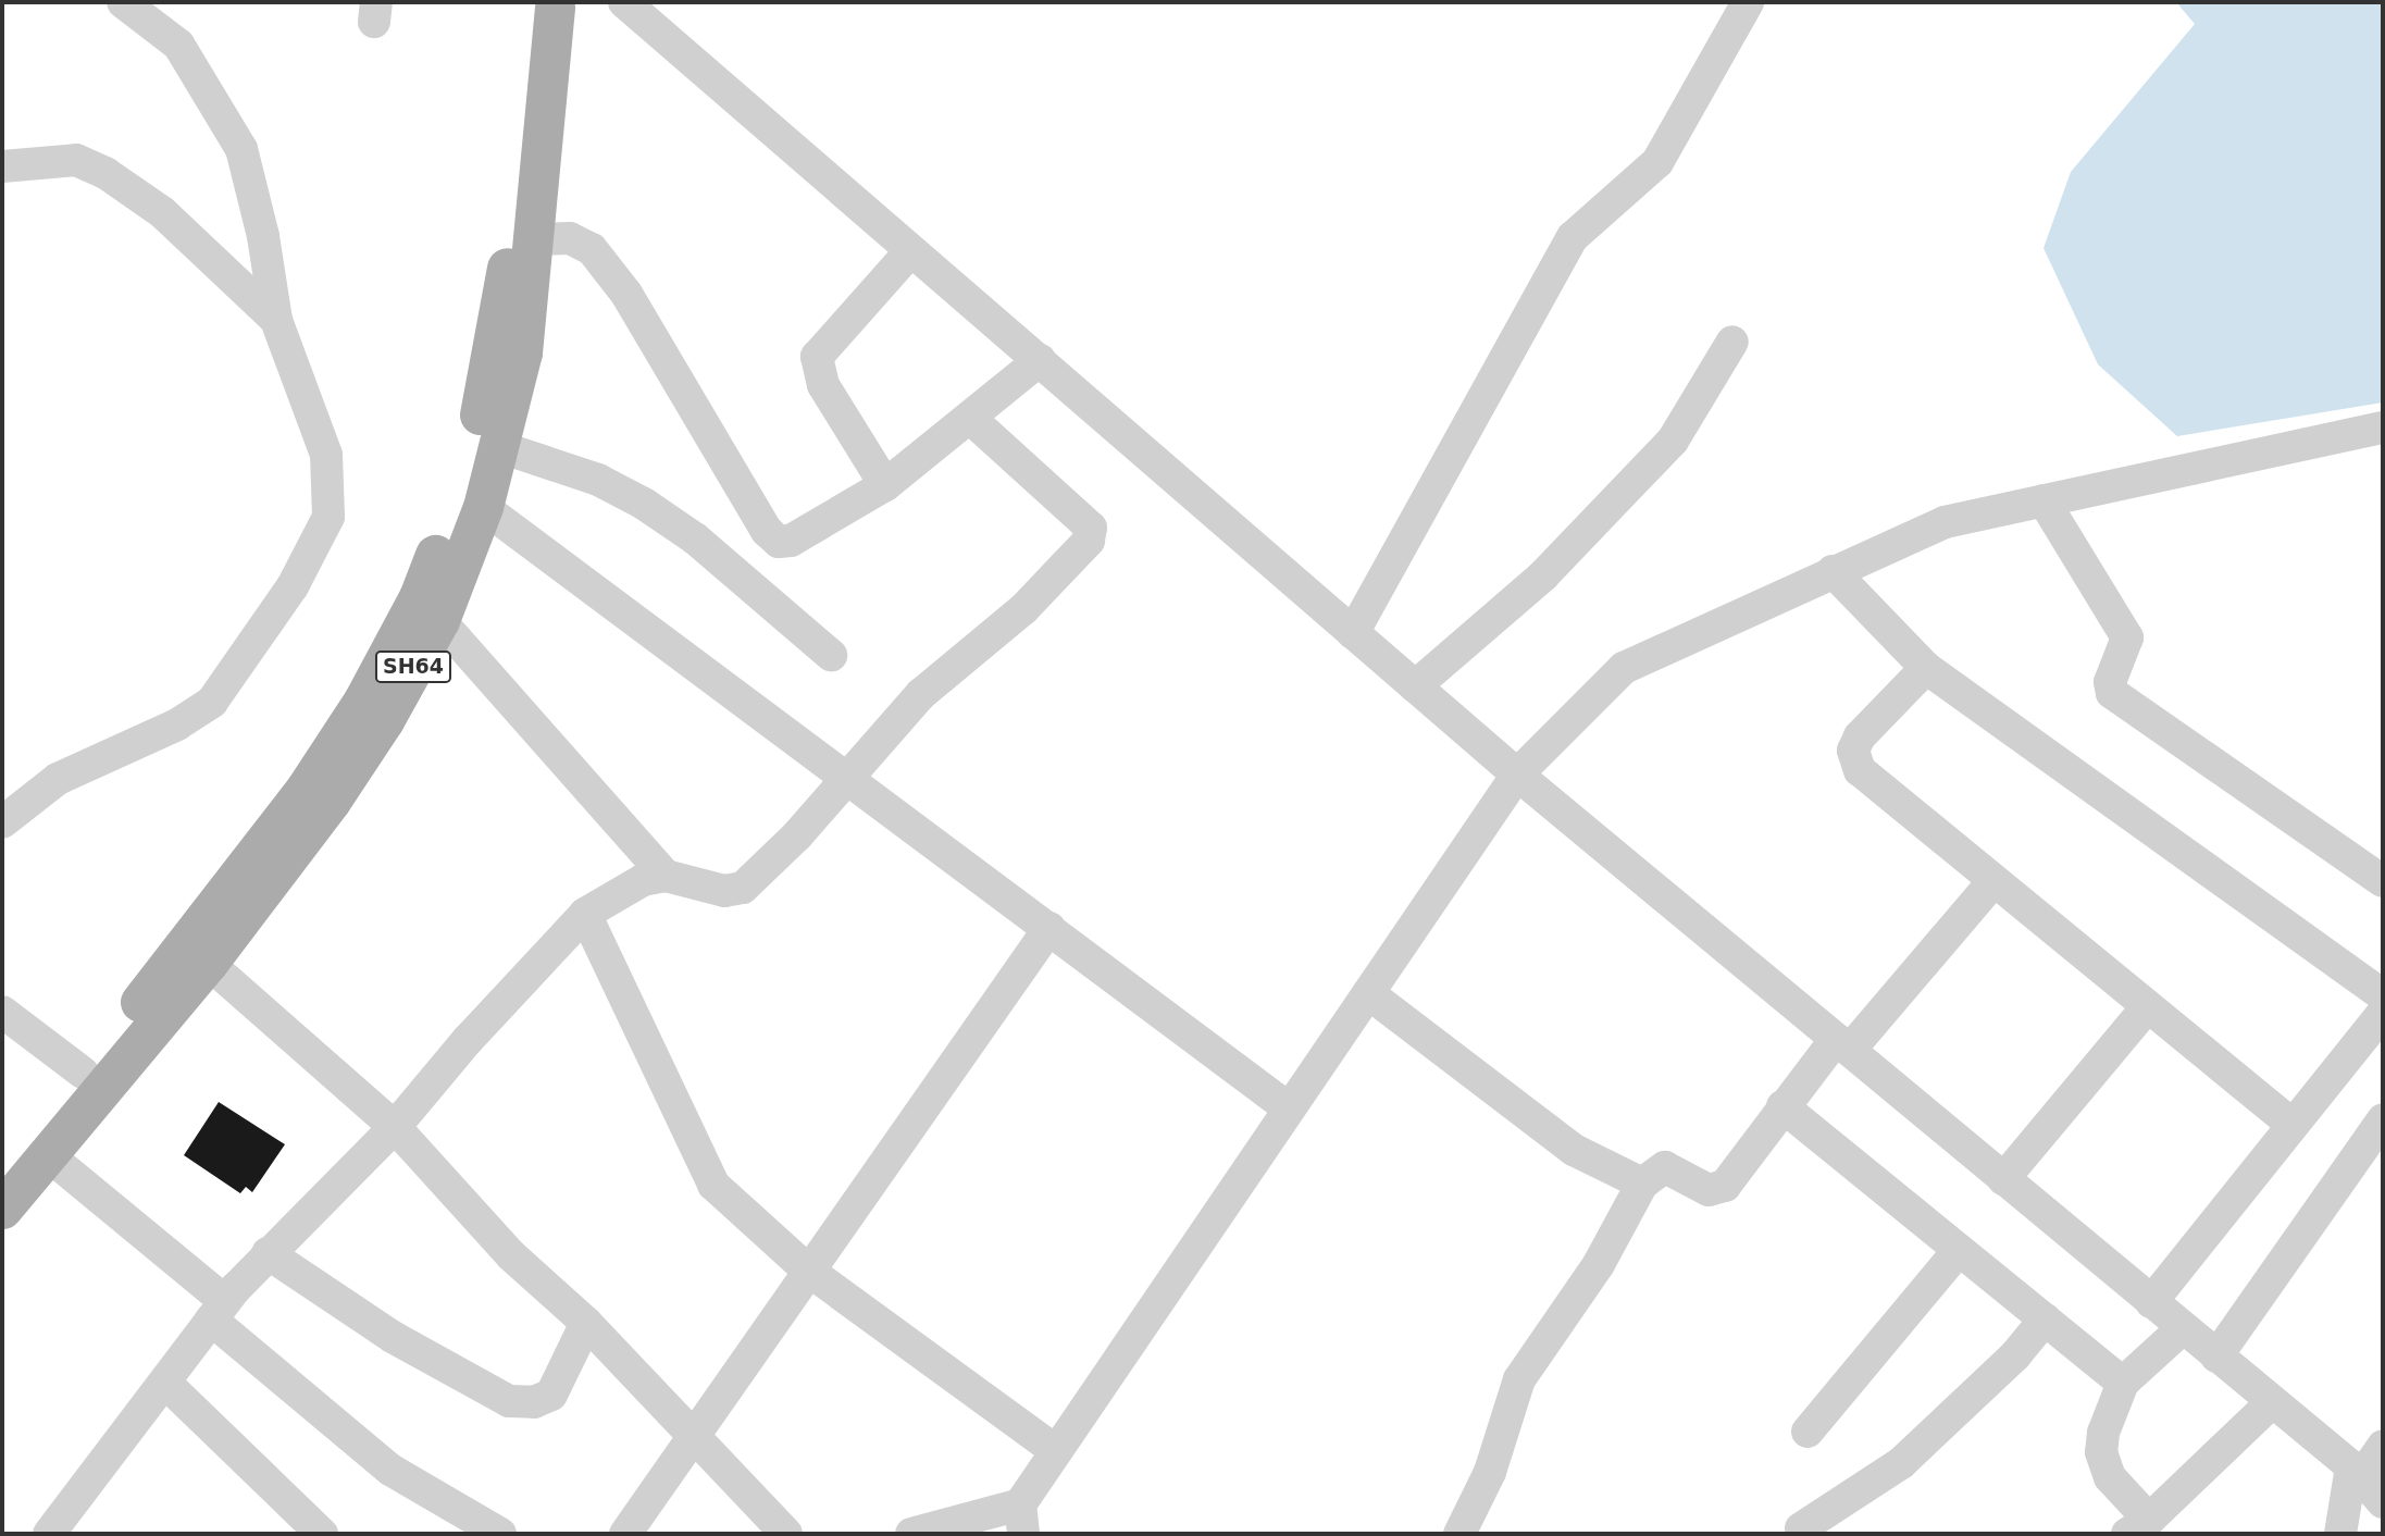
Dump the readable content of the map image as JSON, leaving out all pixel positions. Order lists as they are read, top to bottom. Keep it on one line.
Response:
{"streets":{"main road":["SH64"]}}
